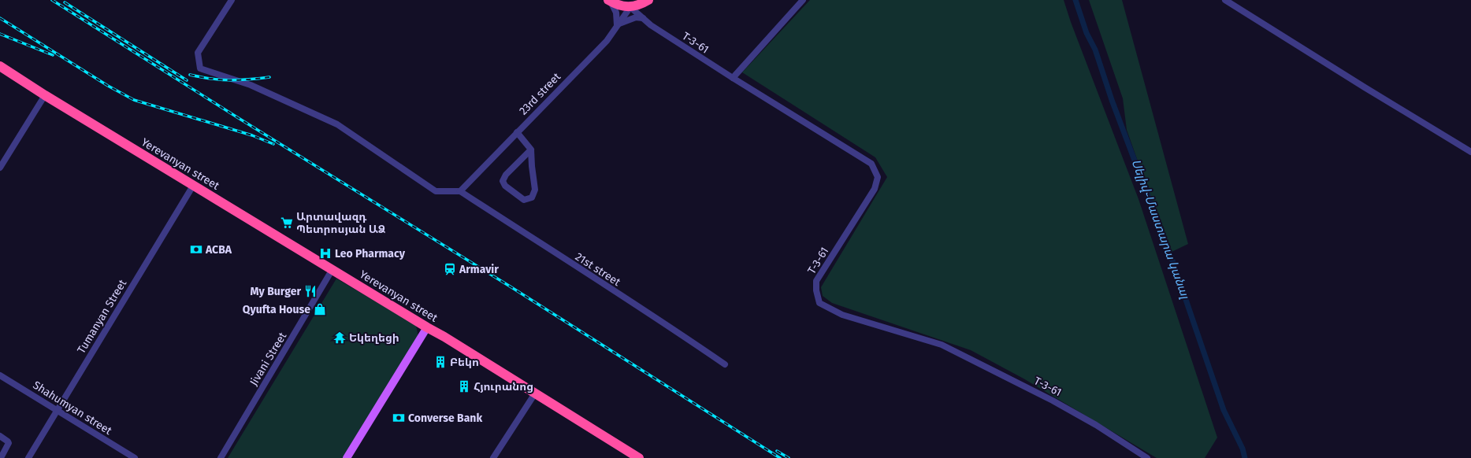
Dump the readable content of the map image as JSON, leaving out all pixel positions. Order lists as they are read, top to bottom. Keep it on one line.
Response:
{"streets":{"highway":["Yerevanyan street"],"street":["T-3-61","23rd street","21st street","Tumanyan Street","Jivani Street","Shahumyan street"]},"crossings":[["T-3-61","23rd street"],["23rd street","21st street"],["Yerevanyan street","Tumanyan Street"],["Yerevanyan street","Jivani Street"],["Tumanyan Street","Shahumyan street"]],"water":["Սելիվ֊Մաստարա կանալ"],"places":{"supermarket":["Արտավազդ Պետրոսյան ԱՁ"],"bank":["ACBA","Converse Bank"],"hospital":["Leo Pharmacy"],"station":["Armavir"],"restaurant":["My Burger"],"shop":["Qyufta House"],"temple":["Եկեղեցի"],"building":["Բեկո","Հյուրանոց"]}}
